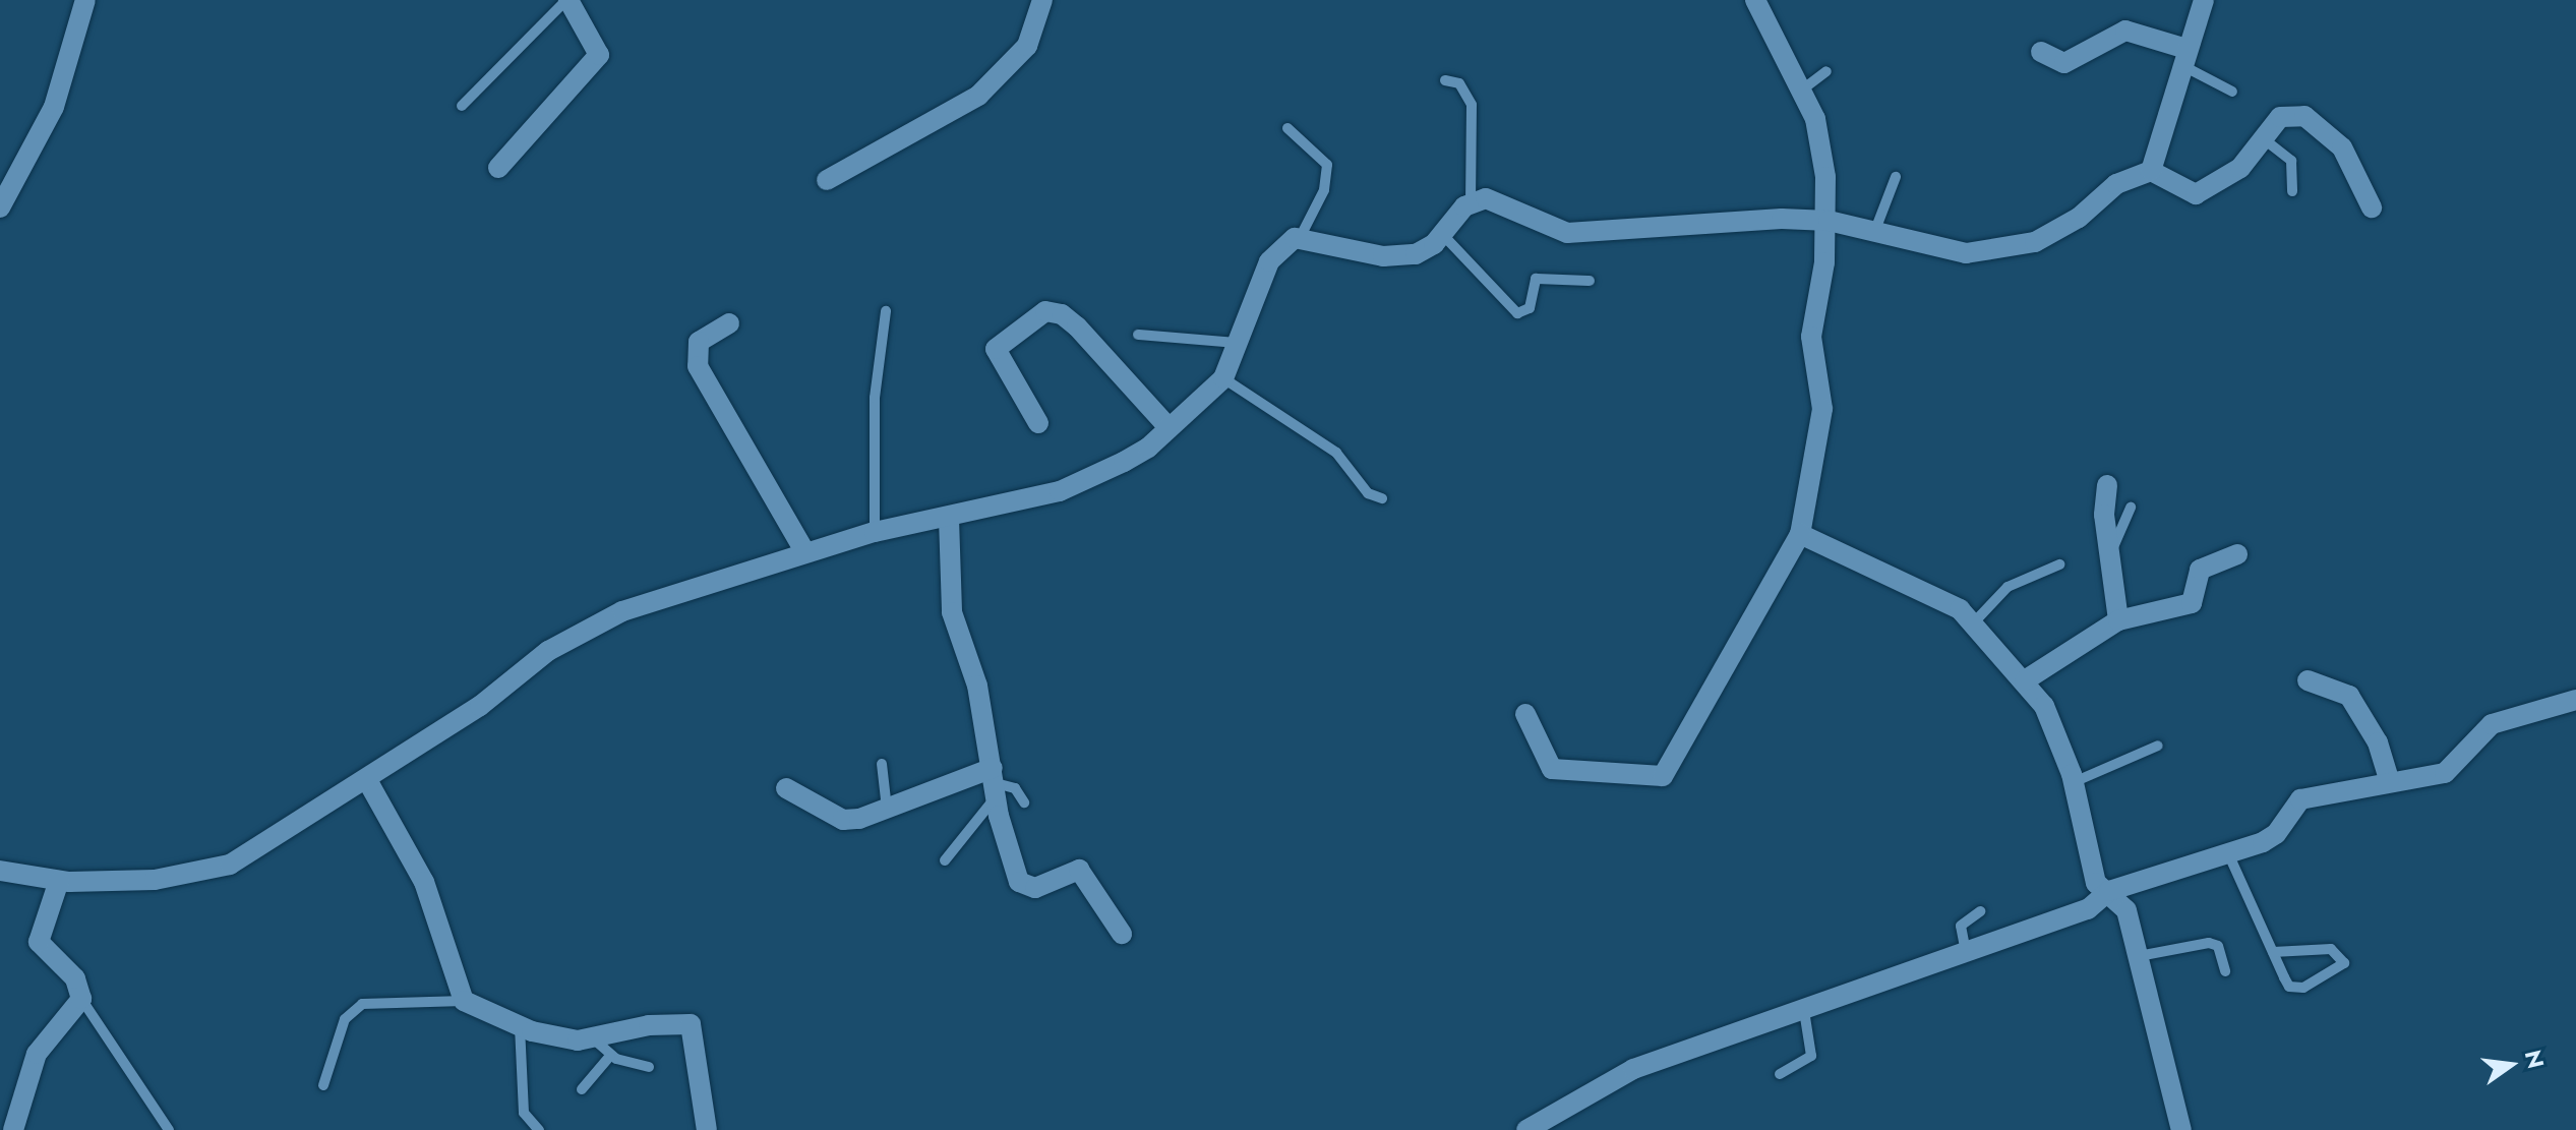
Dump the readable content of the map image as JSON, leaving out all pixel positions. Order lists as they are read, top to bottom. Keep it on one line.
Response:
{"north":"right"}
